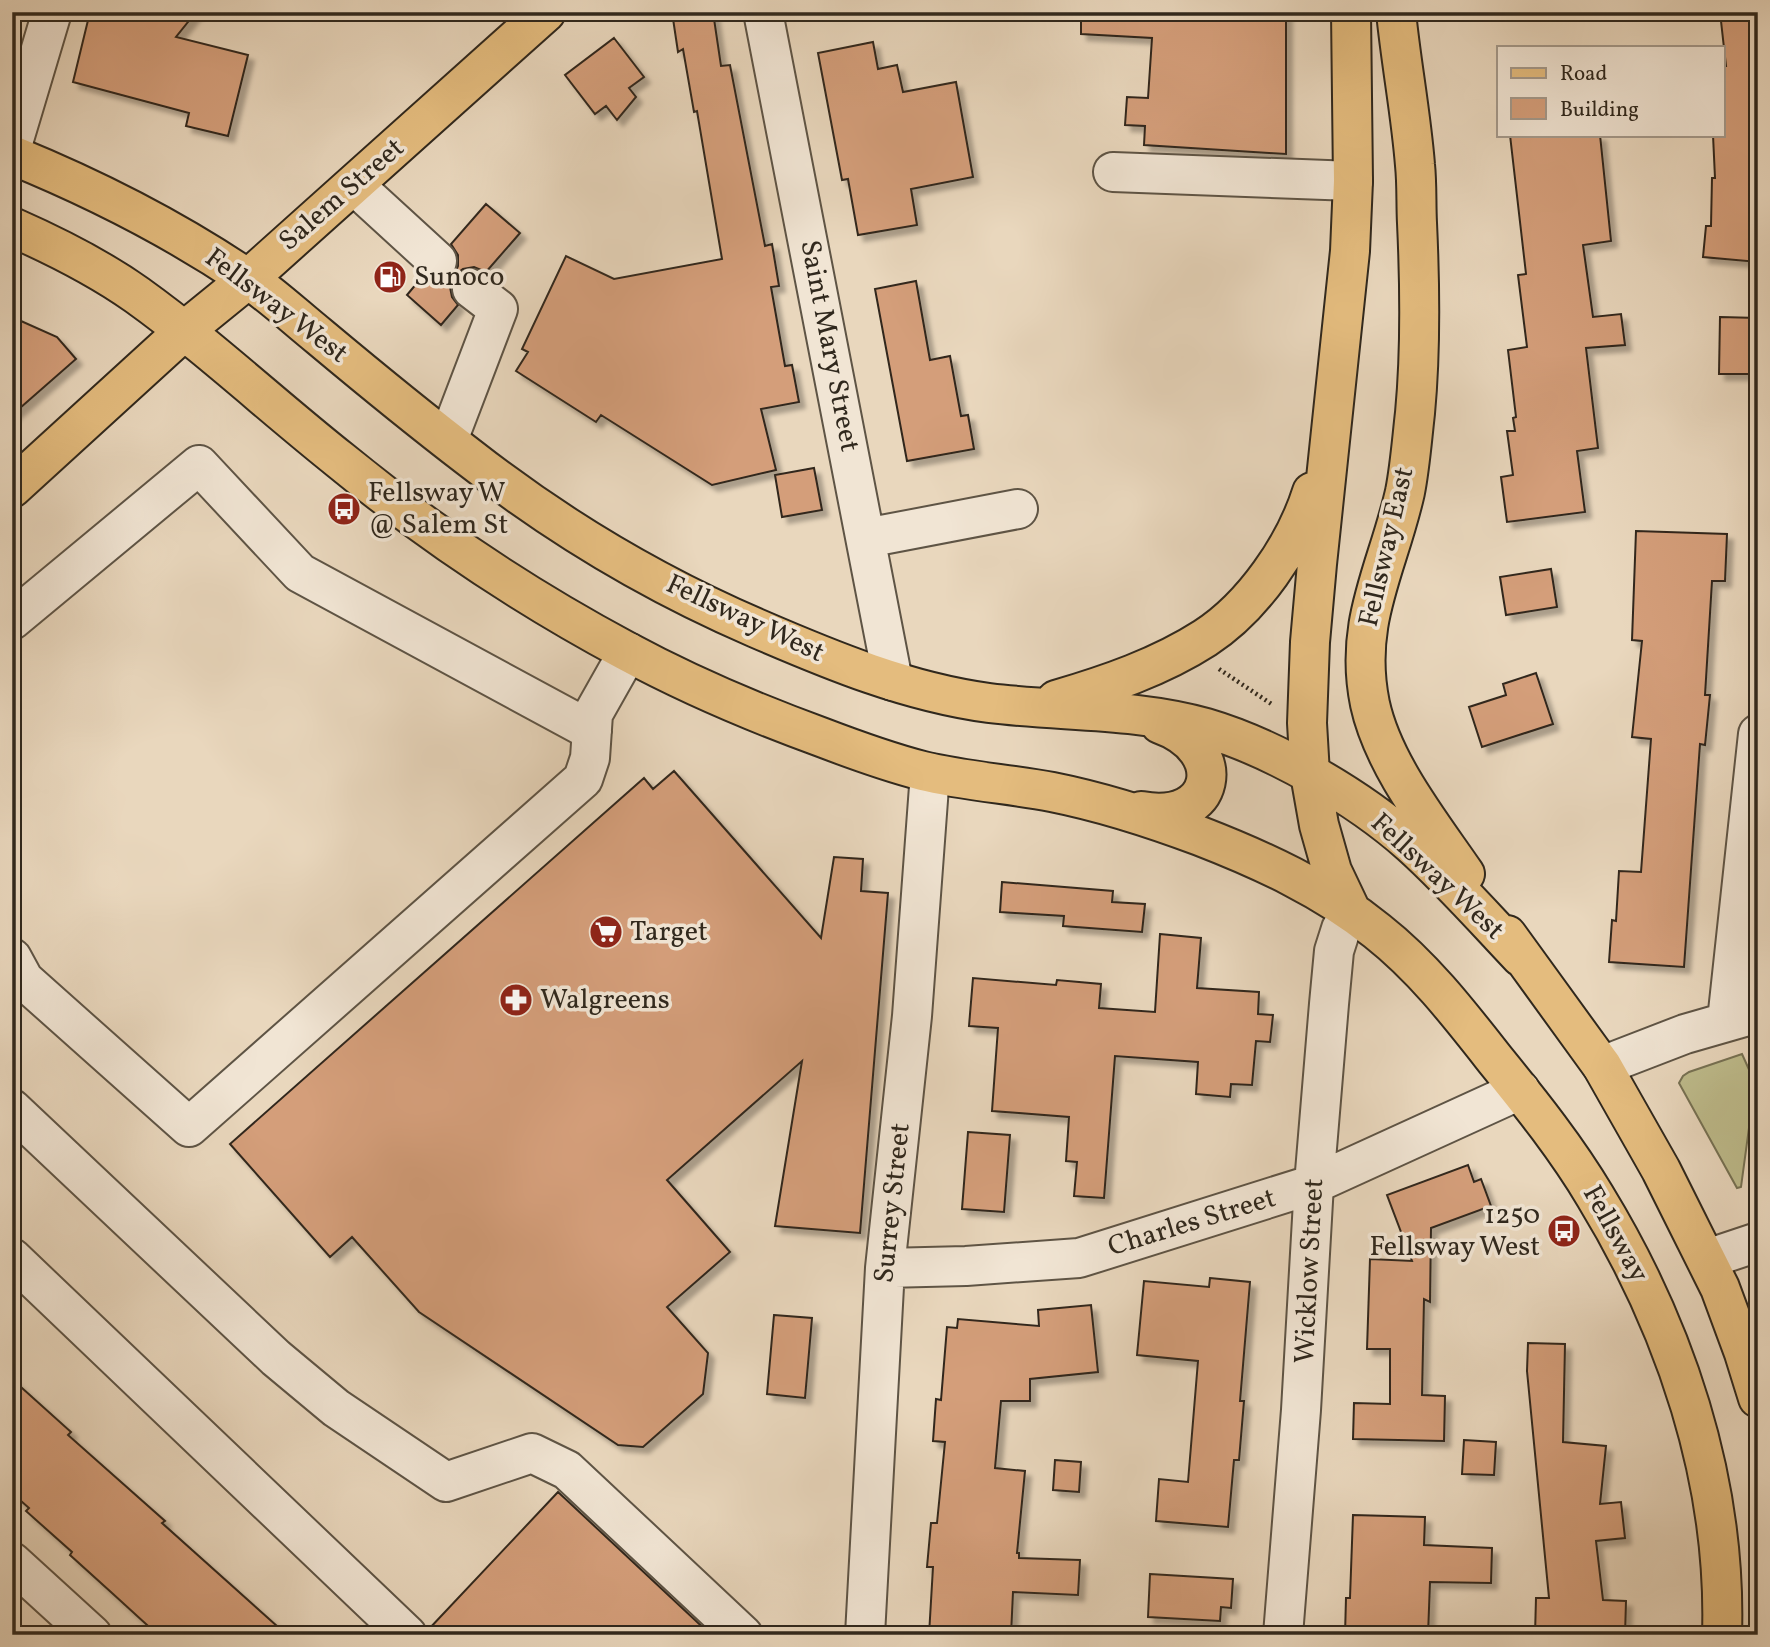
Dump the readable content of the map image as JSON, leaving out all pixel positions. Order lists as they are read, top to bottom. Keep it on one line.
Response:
{"streets":{"main road":["Salem Street","Fellsway West","Fellsway East","Fellsway"],"street":["Saint Mary Street","Surrey Street","Charles Street","Wicklow Street"]},"crossings":[["Salem Street","Fellsway West"],["Fellsway West","Saint Mary Street"],["Fellsway West","Fellsway East"],["Fellsway East","Fellsway"],["Fellsway East","Wicklow Street"],["Surrey Street","Charles Street"],["Charles Street","Fellsway"],["Charles Street","Wicklow Street"],["Fellsway","Wicklow Street"]],"places":{"fuel station":["Sunoco"],"bus stop":["Fellsway W @ Salem St","1250 Fellsway West"],"supermarket":["Target"],"pharmacy":["Walgreens"]},"legend":["Road","Building"]}
